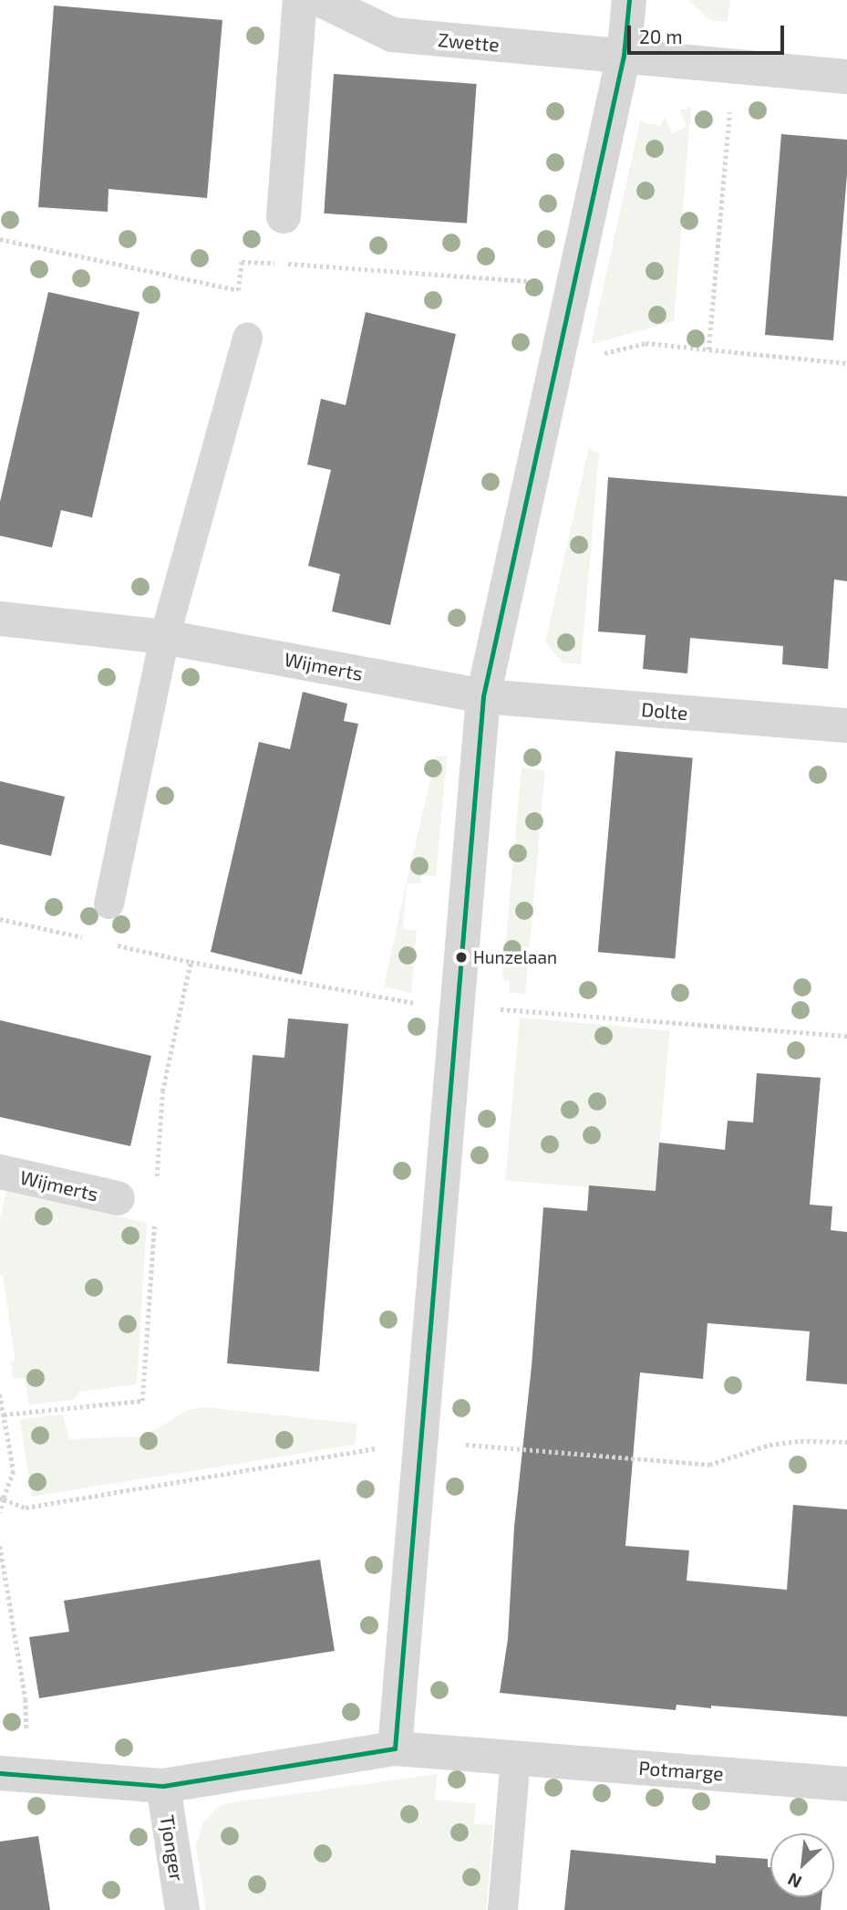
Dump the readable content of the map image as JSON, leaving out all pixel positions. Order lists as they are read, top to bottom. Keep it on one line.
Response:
{"streets":{"street":["Zwette","Wijmerts","Dolte","Potmarge","Tjonger"]},"crossings":[["Wijmerts","Dolte"],["Potmarge","Tjonger"]],"places":["Hunzelaan"],"scale_bar":"20 m","north":"bottom left"}
